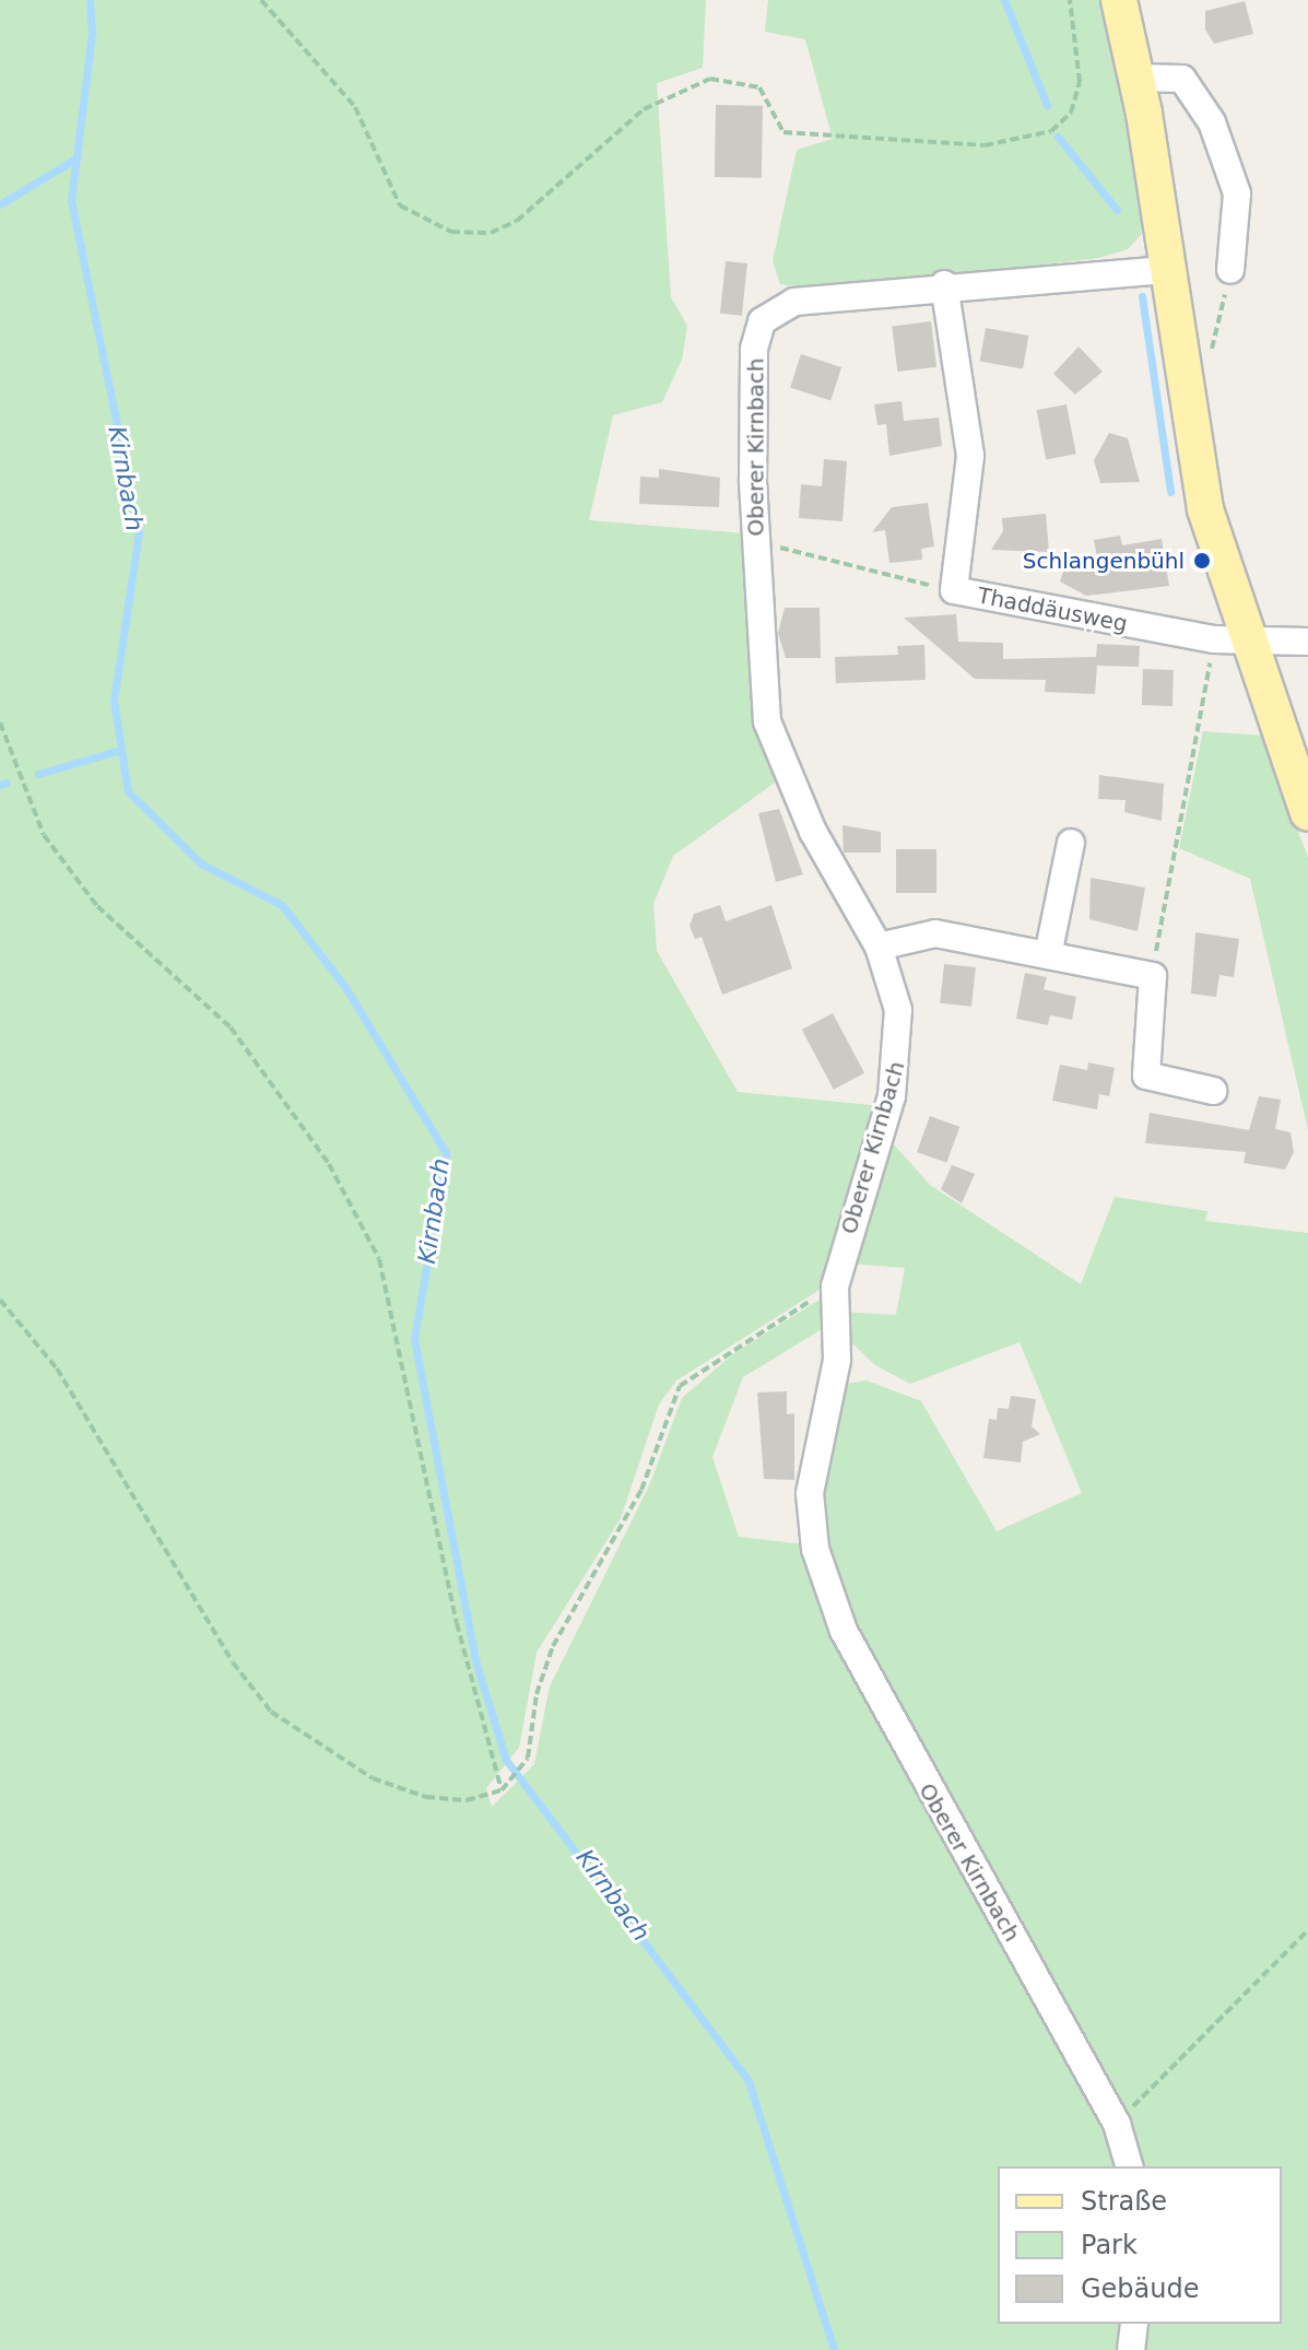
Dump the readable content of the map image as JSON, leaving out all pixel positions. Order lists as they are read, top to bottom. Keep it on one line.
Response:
{"streets":{"street":["Oberer Kirnbach","Thaddäusweg"]},"crossings":[["Oberer Kirnbach","Thaddäusweg"]],"water":["Kirnbach"],"places":["Schlangenbühl"],"legend":["Straße","Park","Gebäude"]}
